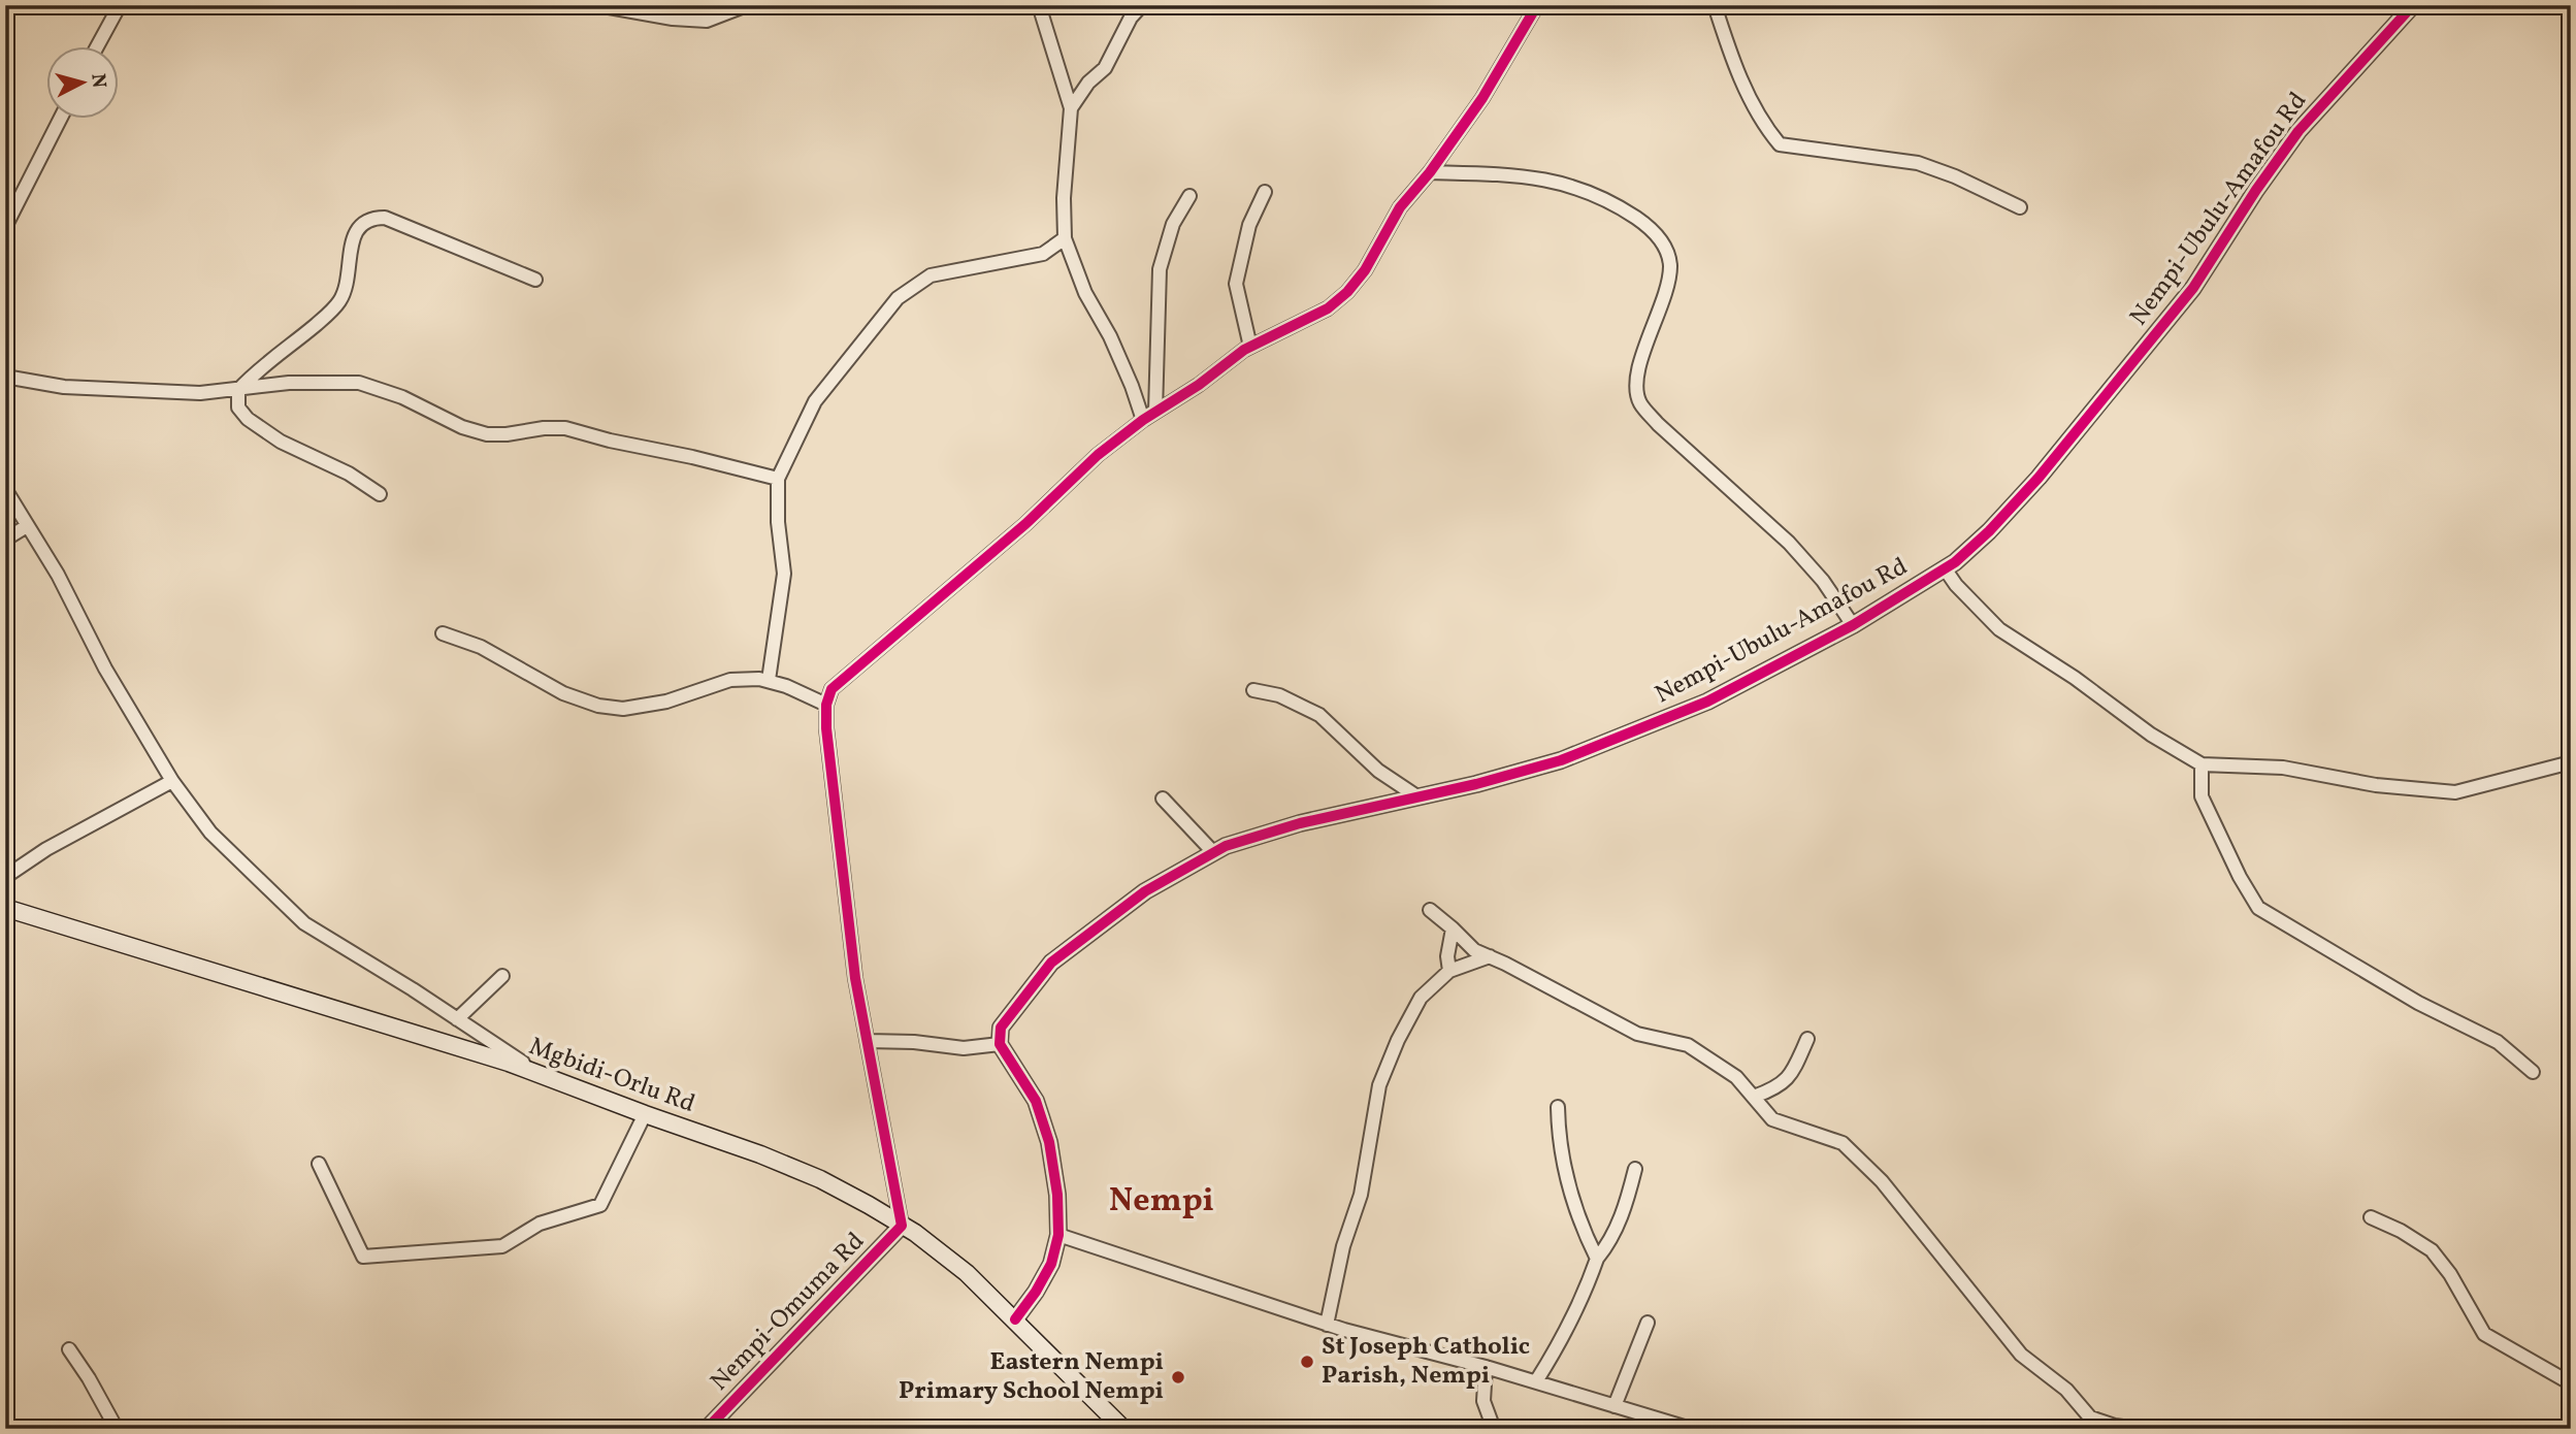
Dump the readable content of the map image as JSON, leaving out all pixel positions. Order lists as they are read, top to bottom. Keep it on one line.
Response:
{"streets":{"main road":["Mgbidi-Orlu Rd"],"street":["Nempi-Ubulu-Amafou Rd","Nempi-Omuma Rd"]},"crossings":[["Mgbidi-Orlu Rd","Nempi-Omuma Rd"]],"districts":["Nempi"],"places":["St Joseph Catholic Parish, Nempi","Eastern Nempi Primary School Nempi"],"north":"right"}
